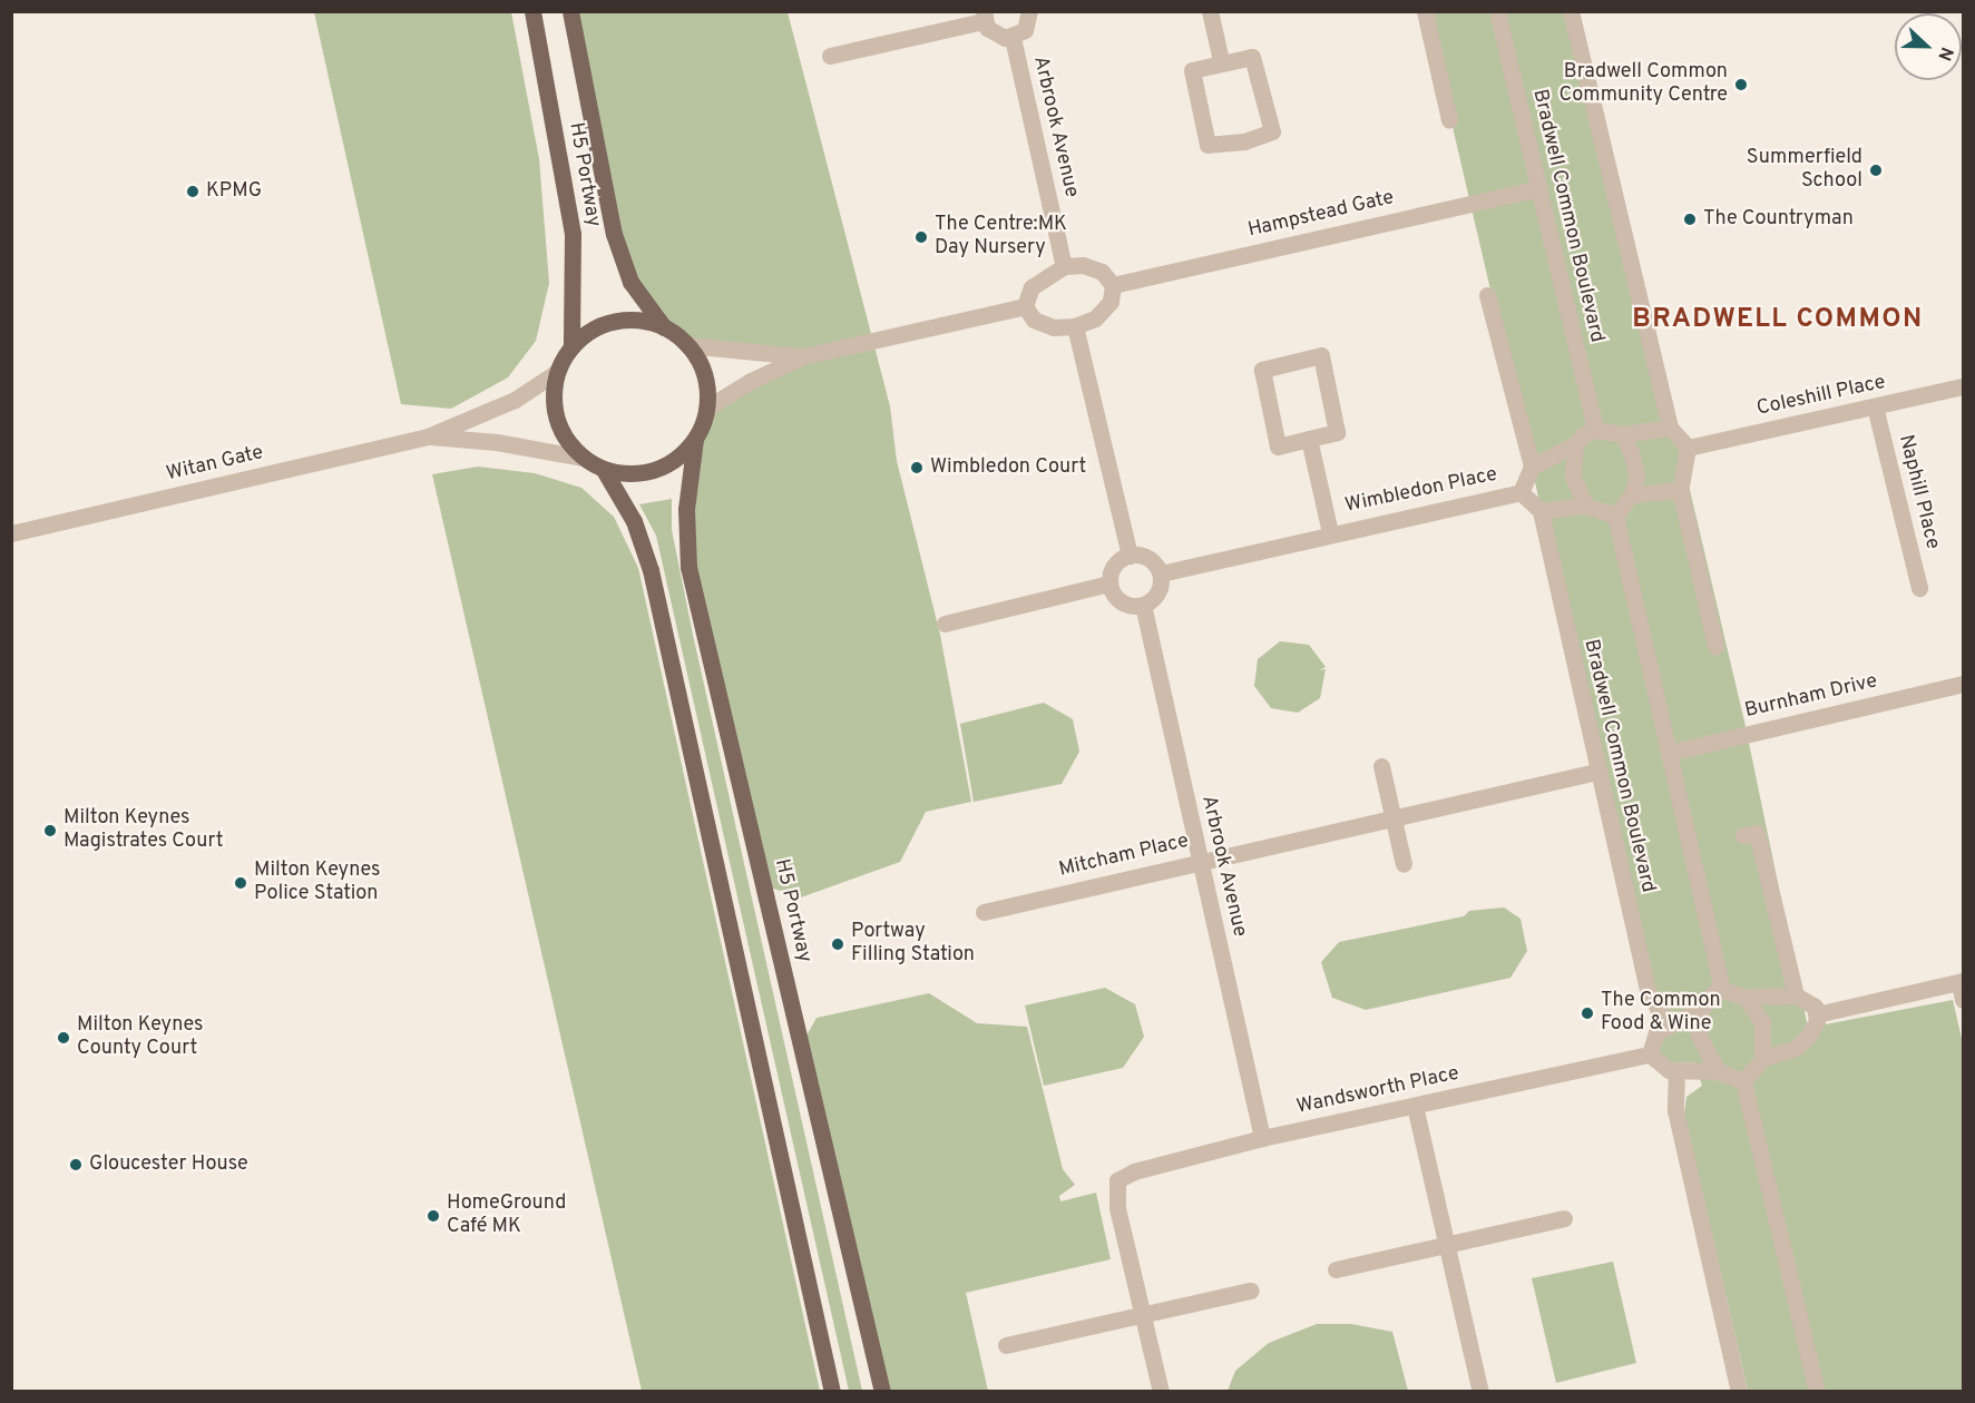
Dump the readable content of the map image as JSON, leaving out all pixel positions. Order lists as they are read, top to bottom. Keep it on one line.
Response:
{"streets":{"main road":["H5 Portway"],"street":["Arbrook Avenue","Hampstead Gate","Bradwell Common Boulevard","Coleshill Place","Witan Gate","Wimbledon Place","Naphill Place","Burnham Drive","Mitcham Place","Wandsworth Place"]},"crossings":[["Arbrook Avenue","Hampstead Gate"],["Arbrook Avenue","Wimbledon Place"],["Arbrook Avenue","Mitcham Place"],["Arbrook Avenue","Wandsworth Place"],["H5 Portway","Witan Gate"],["Hampstead Gate","Bradwell Common Boulevard"],["Bradwell Common Boulevard","Mitcham Place"],["Coleshill Place","Naphill Place"]],"districts":["BRADWELL COMMON"],"places":["Bradwell Common Community Centre","Summerfield School","KPMG","The Countryman","The Centre:MK Day Nursery","Wimbledon Court","Milton Keynes Magistrates Court","Milton Keynes Police Station","Portway Filling Station","The Common Food & Wine","Milton Keynes County Court","Gloucester House","HomeGround Café MK"],"north":"right"}
